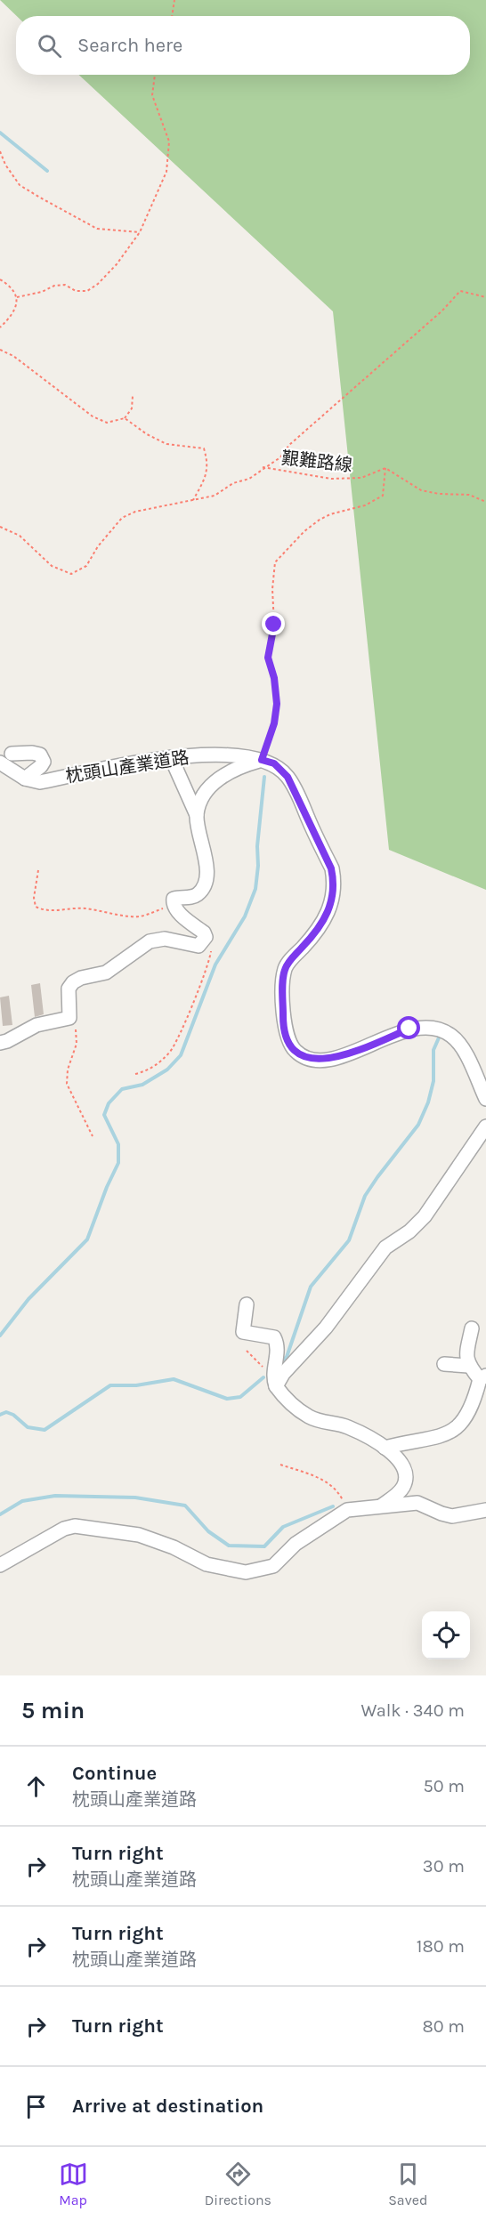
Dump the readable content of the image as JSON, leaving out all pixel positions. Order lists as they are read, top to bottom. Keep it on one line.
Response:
{"streets":{"street":["枕頭山產業道路"],"path":["艱難路線"]},"page":{"search":"Search here","heading":["5 min","Walk · 340 m"],"list":[["Continue","枕頭山產業道路","50 m"],["Turn right","枕頭山產業道路","30 m"],["Turn right","枕頭山產業道路","180 m"],["Turn right","80 m"],"Arrive at destination"],"nav":["Map","Directions","Saved"]}}
